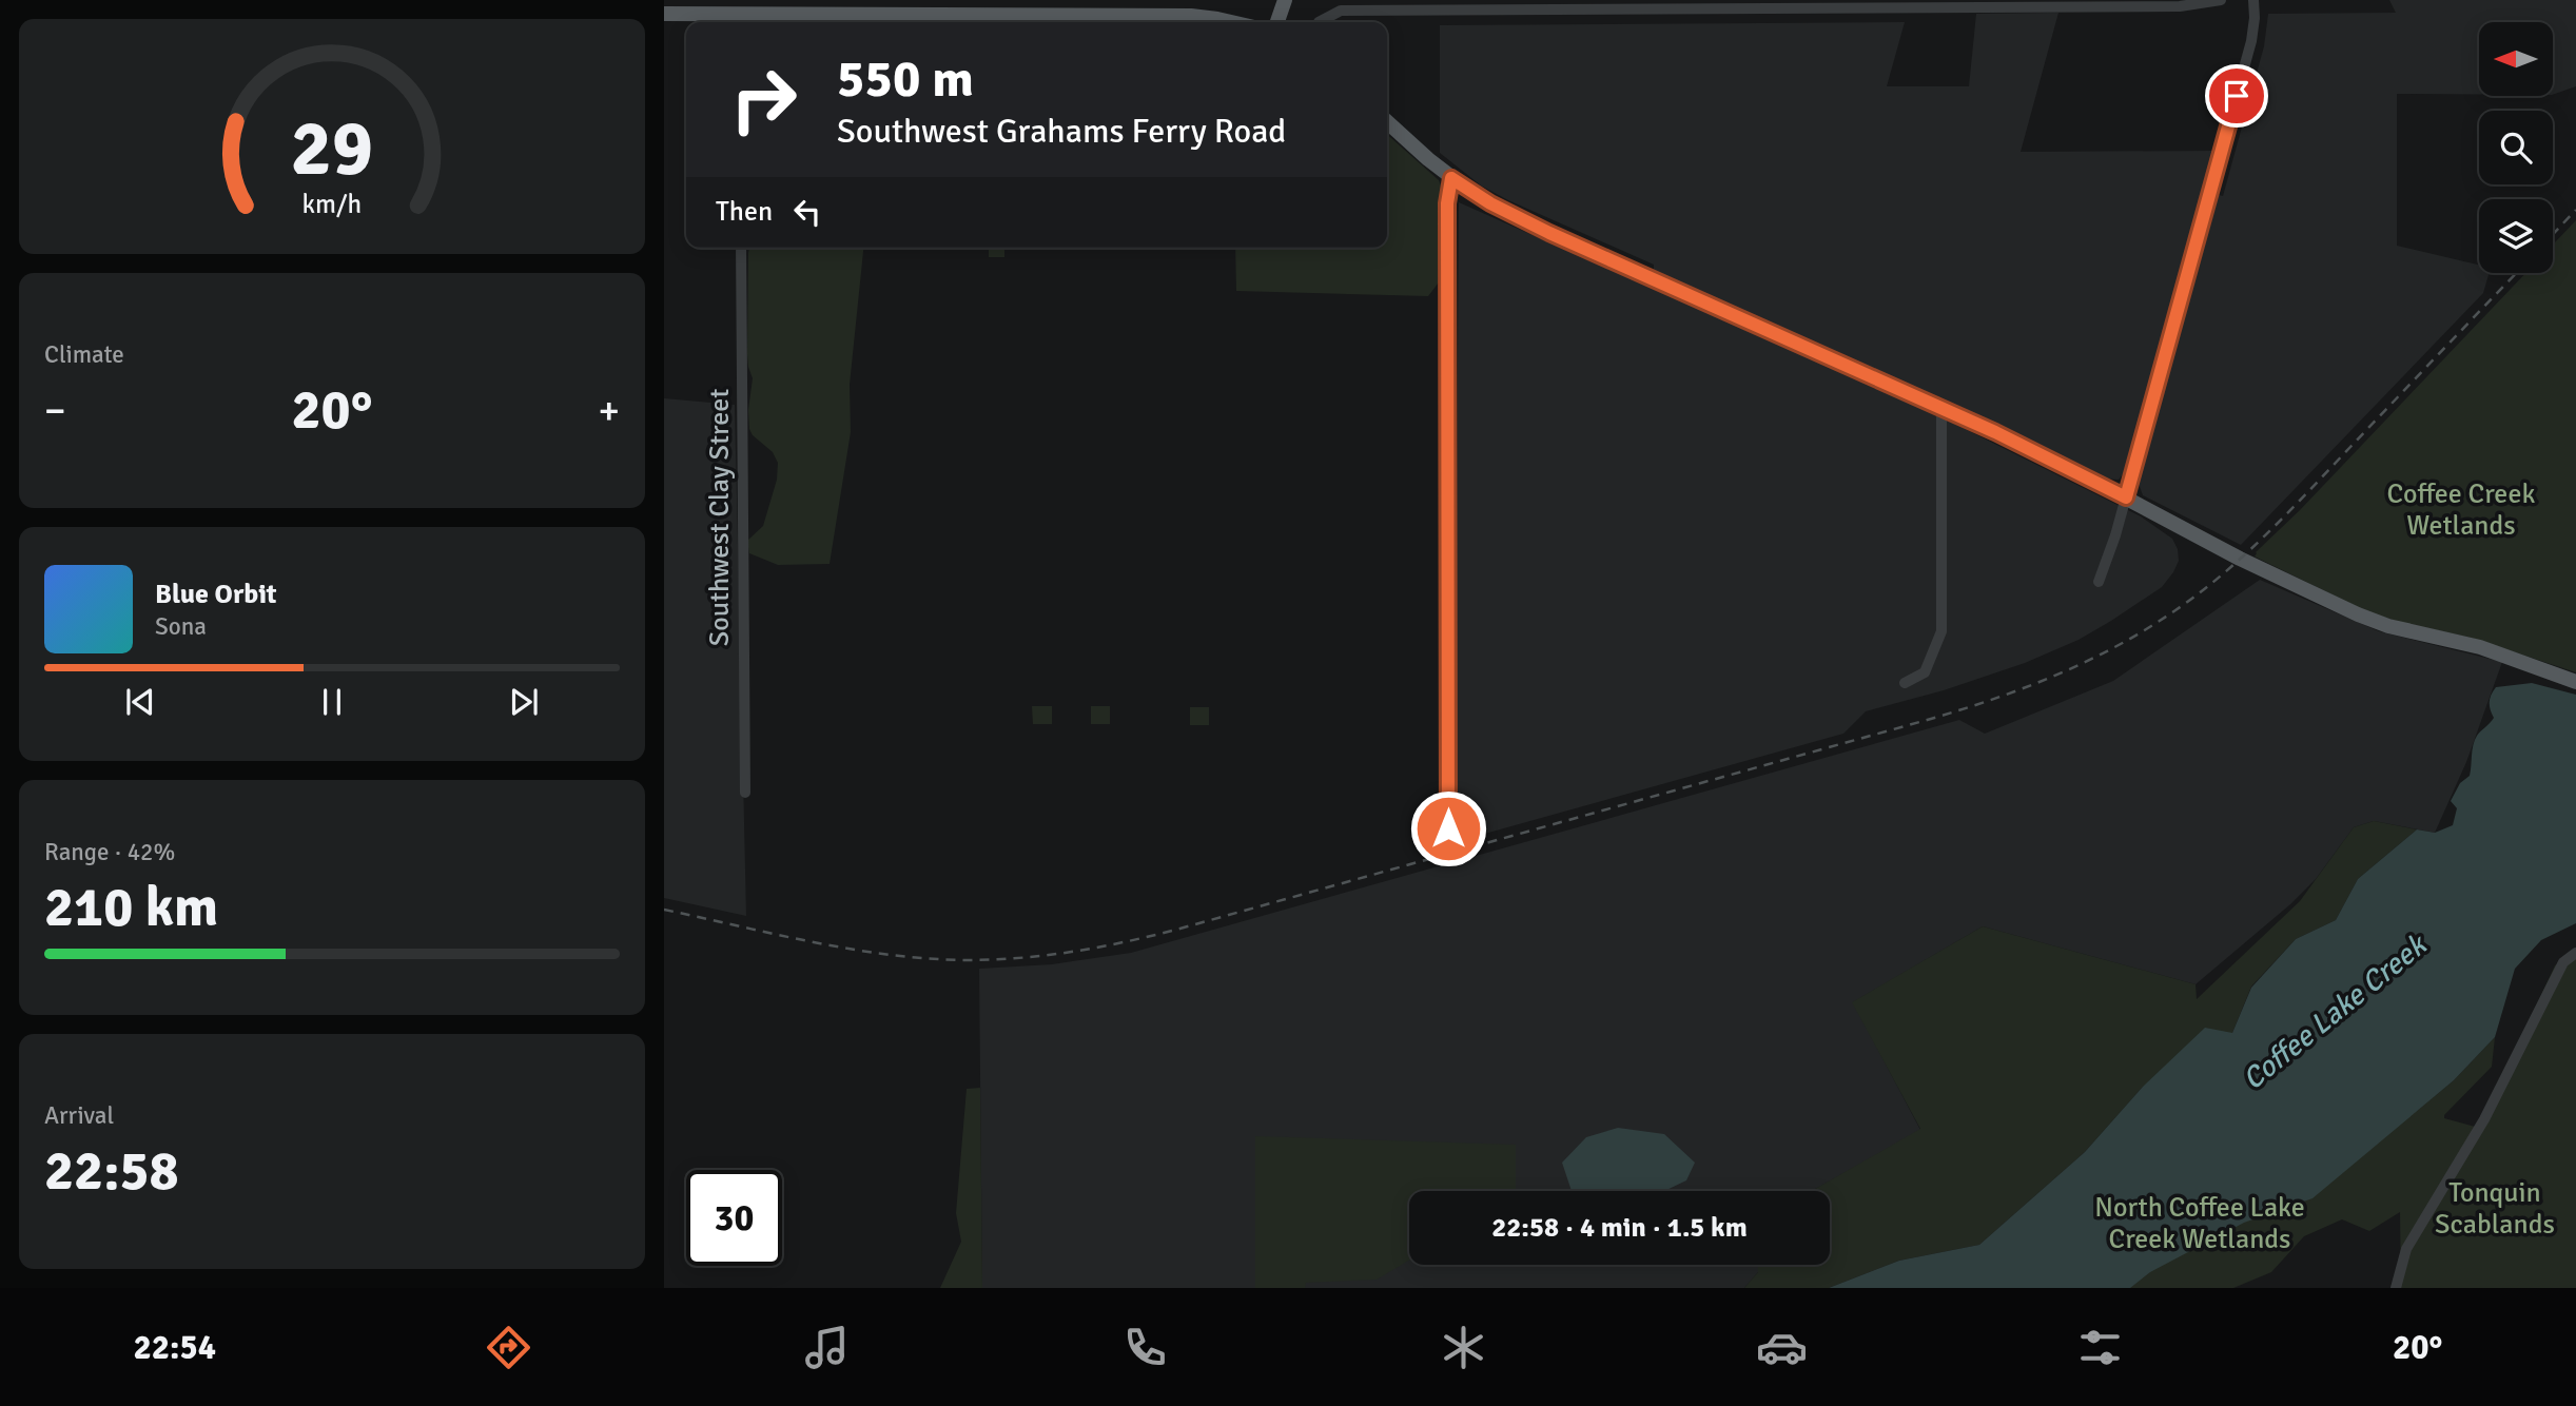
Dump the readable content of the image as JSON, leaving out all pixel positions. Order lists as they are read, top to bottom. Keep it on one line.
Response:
{"streets":{"street":["Southwest Clay Street"]},"water":["Coffee Lake Creek"],"parks":["Coffee Creek Wetlands","Tonquin Scablands","North Coffee Lake Creek Wetlands"],"north":"left","page":{"turn":["550 m","Southwest Grahams Ferry Road"],"then":"Then","tile":["Climate",["Range · 42%","210 km"],["Arrival","22:58"]],"heat":["−","20°","+"],"song":["Blue Orbit","Sona"],"limit":"30","trip":"22:58 · 4 min · 1.5 km","tabs":["22:54","20°"],"gauge":["29","km/h"]}}
